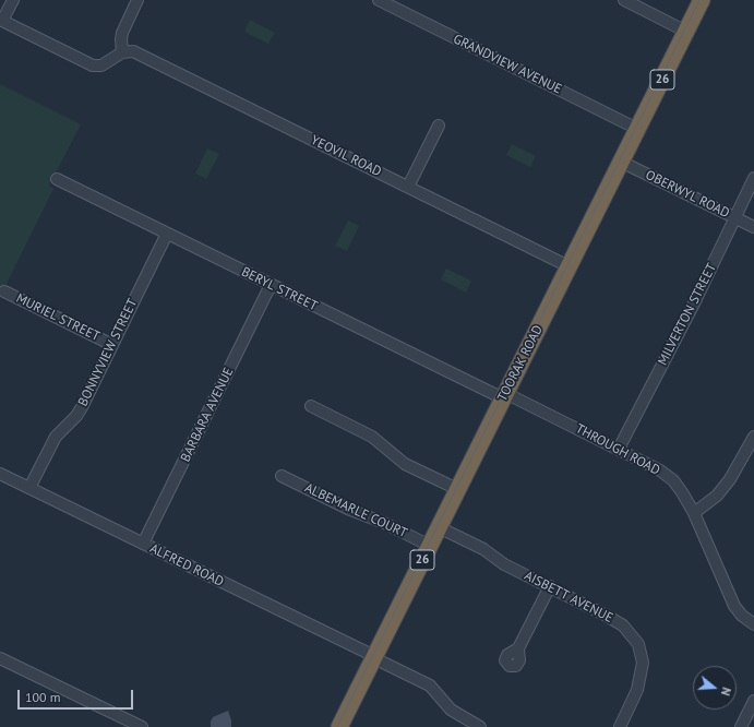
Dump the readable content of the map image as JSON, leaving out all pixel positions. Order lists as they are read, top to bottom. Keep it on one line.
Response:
{"streets":{"highway":["26","TOORAK ROAD"],"street":["GRANDVIEW AVENUE","YEOVIL ROAD","OBERWYL ROAD","BERYL STREET","MILVERTON STREET","MURIEL STREET","BONNYVIEW STREET","BARBARA AVENUE","THROUGH ROAD","ALBEMARLE COURT","ALFRED ROAD","AISBETT AVENUE"]},"crossings":[["GRANDVIEW AVENUE","TOORAK ROAD"],["YEOVIL ROAD","TOORAK ROAD"],["OBERWYL ROAD","MILVERTON STREET"],["OBERWYL ROAD","TOORAK ROAD"],["BERYL STREET","BONNYVIEW STREET"],["BERYL STREET","TOORAK ROAD"],["BERYL STREET","BARBARA AVENUE"],["BERYL STREET","THROUGH ROAD"],["MILVERTON STREET","THROUGH ROAD"],["MURIEL STREET","BONNYVIEW STREET"],["BONNYVIEW STREET","ALFRED ROAD"],["TOORAK ROAD","THROUGH ROAD"],["TOORAK ROAD","ALBEMARLE COURT"],["TOORAK ROAD","ALFRED ROAD"],["TOORAK ROAD","AISBETT AVENUE"],["BARBARA AVENUE","ALFRED ROAD"]],"scale_bar":"100 m","north":"right"}
